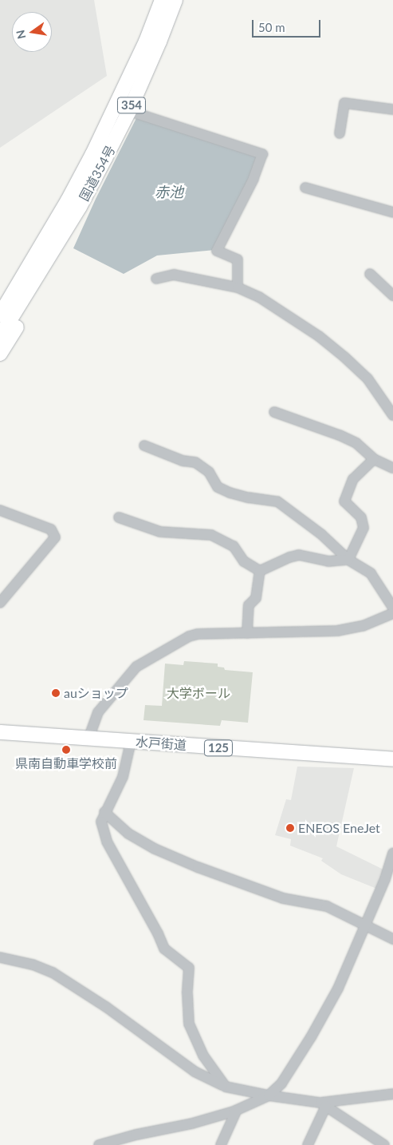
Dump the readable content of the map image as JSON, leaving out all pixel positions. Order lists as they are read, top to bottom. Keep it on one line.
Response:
{"streets":{"highway":["354","国道354号","水戸街道","125"]},"water":["赤池"],"parks":["大学ボール"],"places":["auショップ","県南自動車学校前","ENEOS EneJet"],"scale_bar":"50 m","north":"left"}
